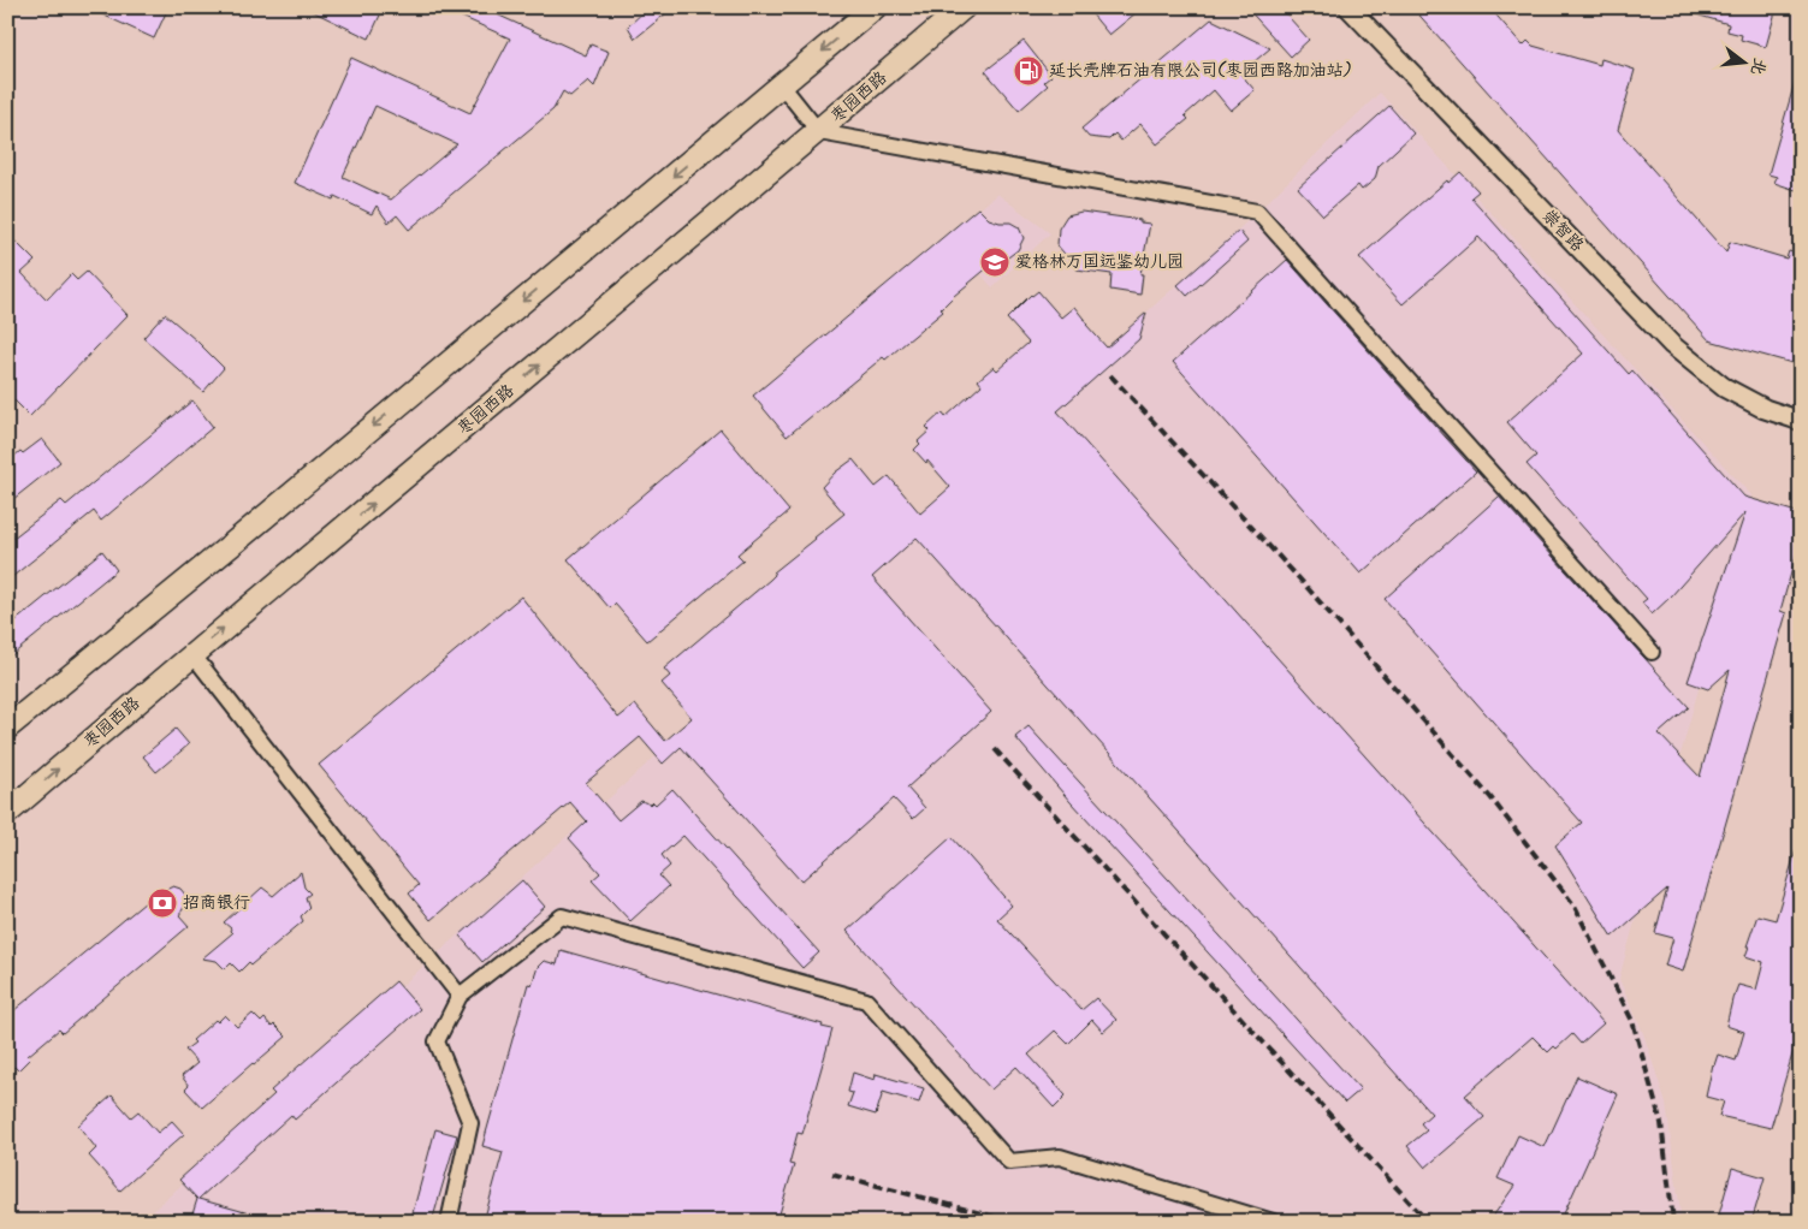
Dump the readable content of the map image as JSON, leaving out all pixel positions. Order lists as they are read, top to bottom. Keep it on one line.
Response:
{"streets":{"main road":["枣园西路"],"street":["崇智路"]},"places":{"fuel station":["延长壳牌石油有限公司(枣园西路加油站)"],"school or university":["爱格林万国远鉴幼儿园"],"bank":["招商银行"]},"north":"right"}
